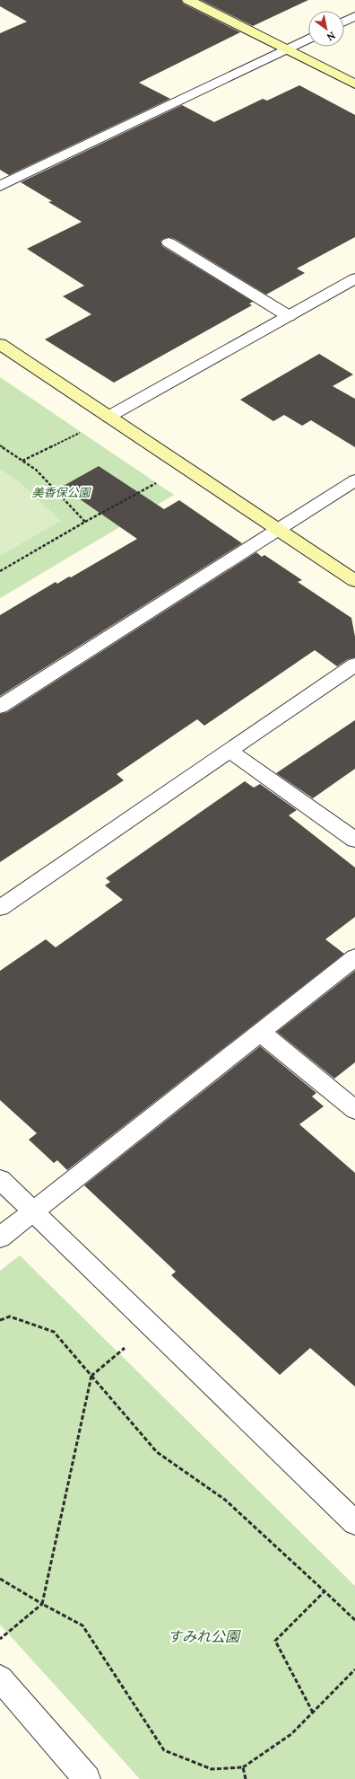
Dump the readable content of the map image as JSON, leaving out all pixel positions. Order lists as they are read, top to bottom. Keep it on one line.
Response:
{"parks":["美香保公園","すみれ公園"],"north":"bottom right"}
